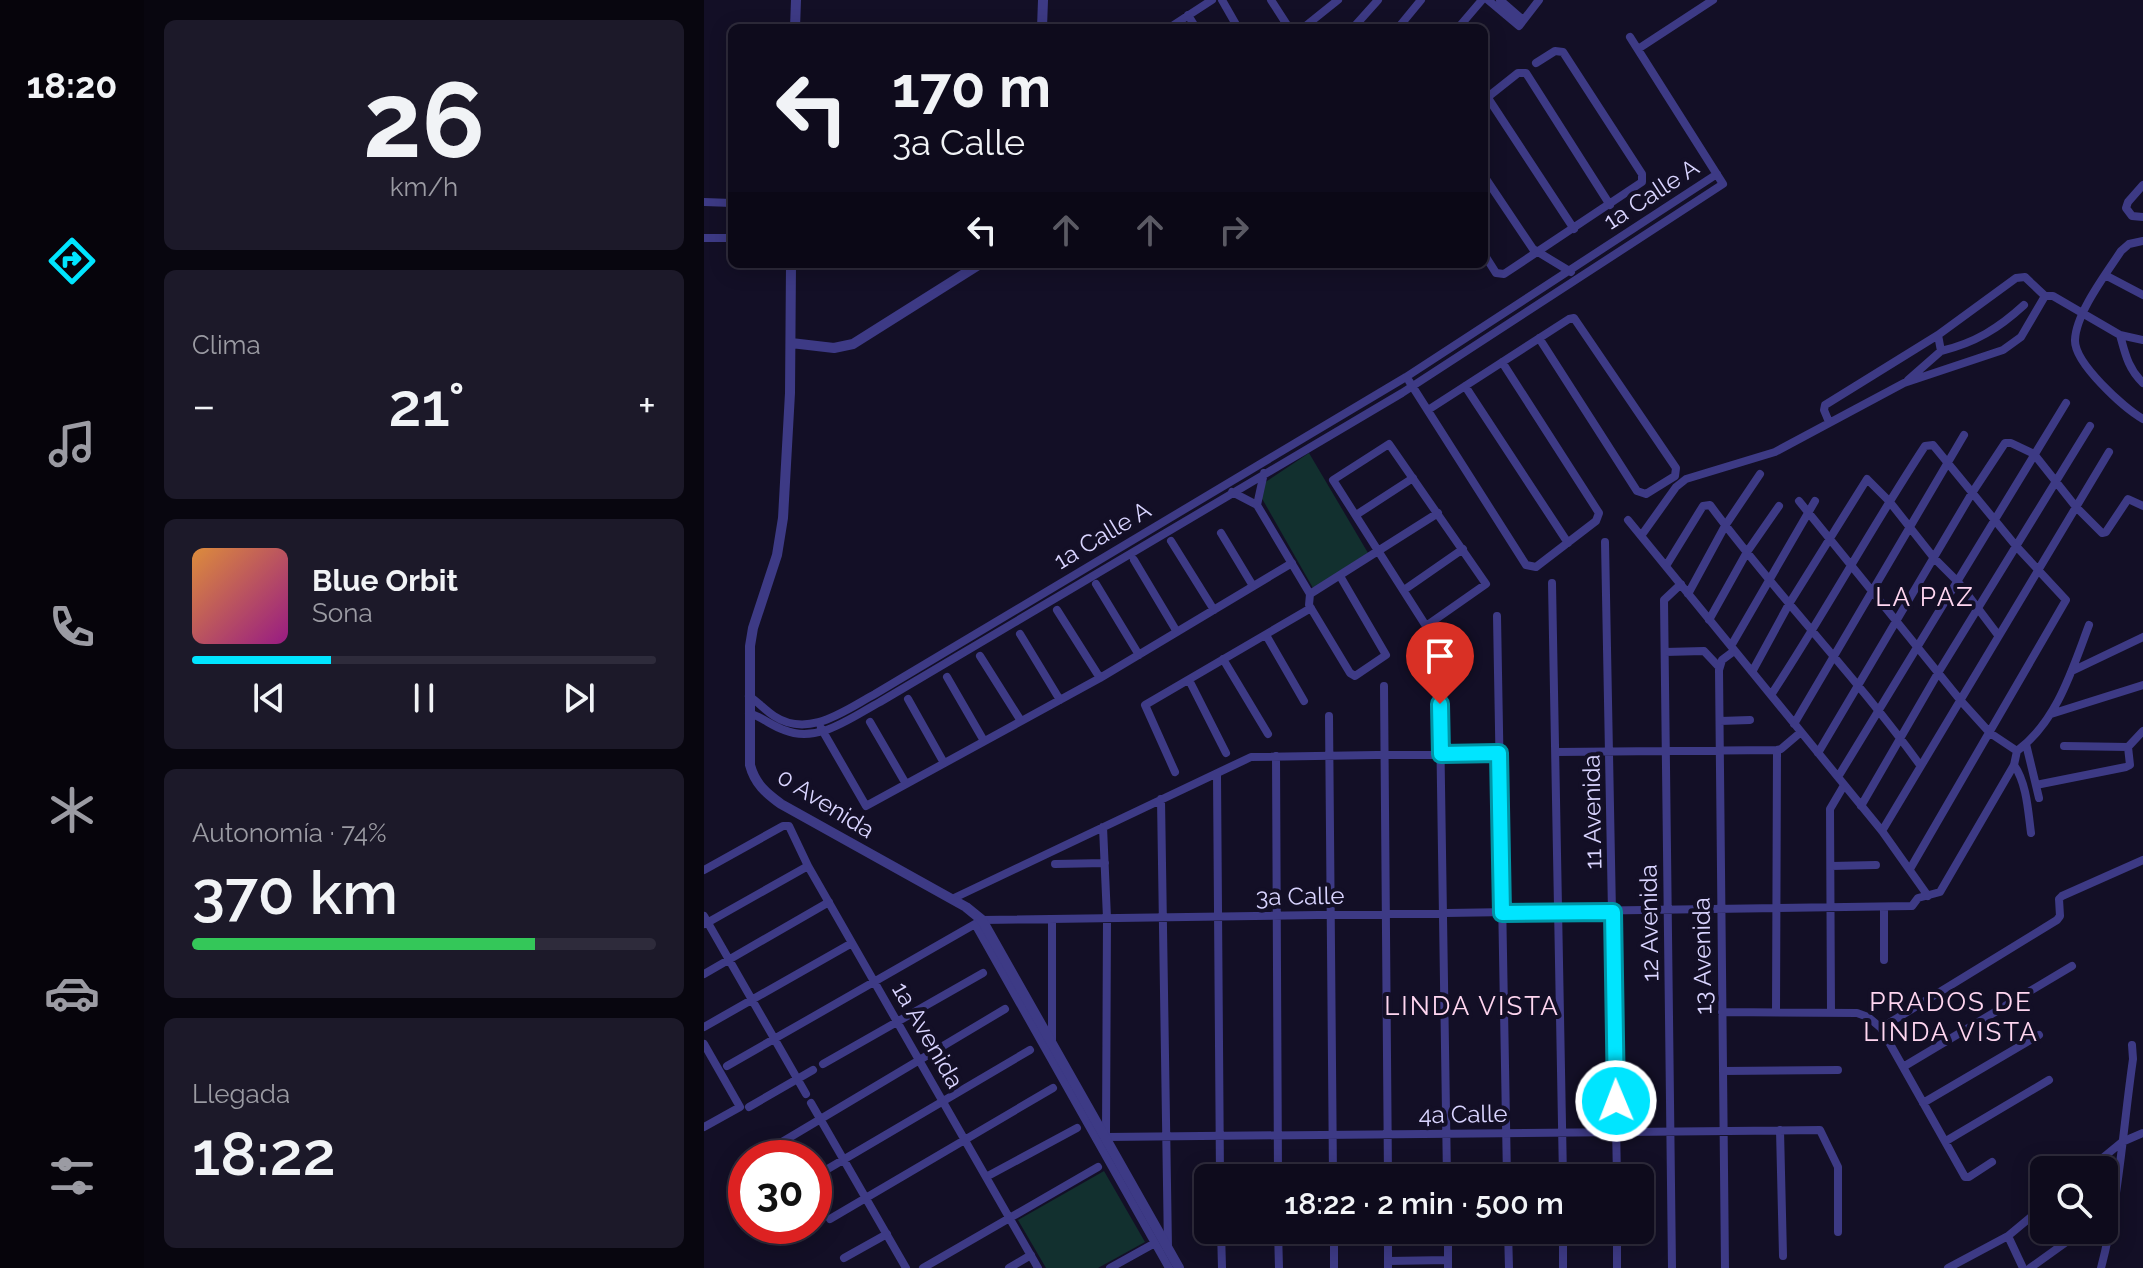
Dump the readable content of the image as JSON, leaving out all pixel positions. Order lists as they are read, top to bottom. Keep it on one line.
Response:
{"streets":{"street":["1a Calle A","0 Avenida","11 Avenida","3a Calle","12 Avenida","13 Avenida","1a Avenida","4a Calle"]},"crossings":[["0 Avenida","3a Calle"],["0 Avenida","4a Calle"],["11 Avenida","3a Calle"],["11 Avenida","4a Calle"],["3a Calle","12 Avenida"],["3a Calle","13 Avenida"],["3a Calle","1a Avenida"],["12 Avenida","4a Calle"],["13 Avenida","4a Calle"]],"districts":["LA PAZ","PRADOS DE LINDA VISTA","LINDA VISTA"],"page":{"tabs":"18:20","tile":[["26","km/h"],"Clima",["Autonomía · 74%","370 km"],["Llegada","18:22"]],"turn":["170 m","3a Calle"],"heat":["−","21°","+"],"song":["Blue Orbit","Sona"],"limit":"30","trip":"18:22 · 2 min · 500 m"}}
